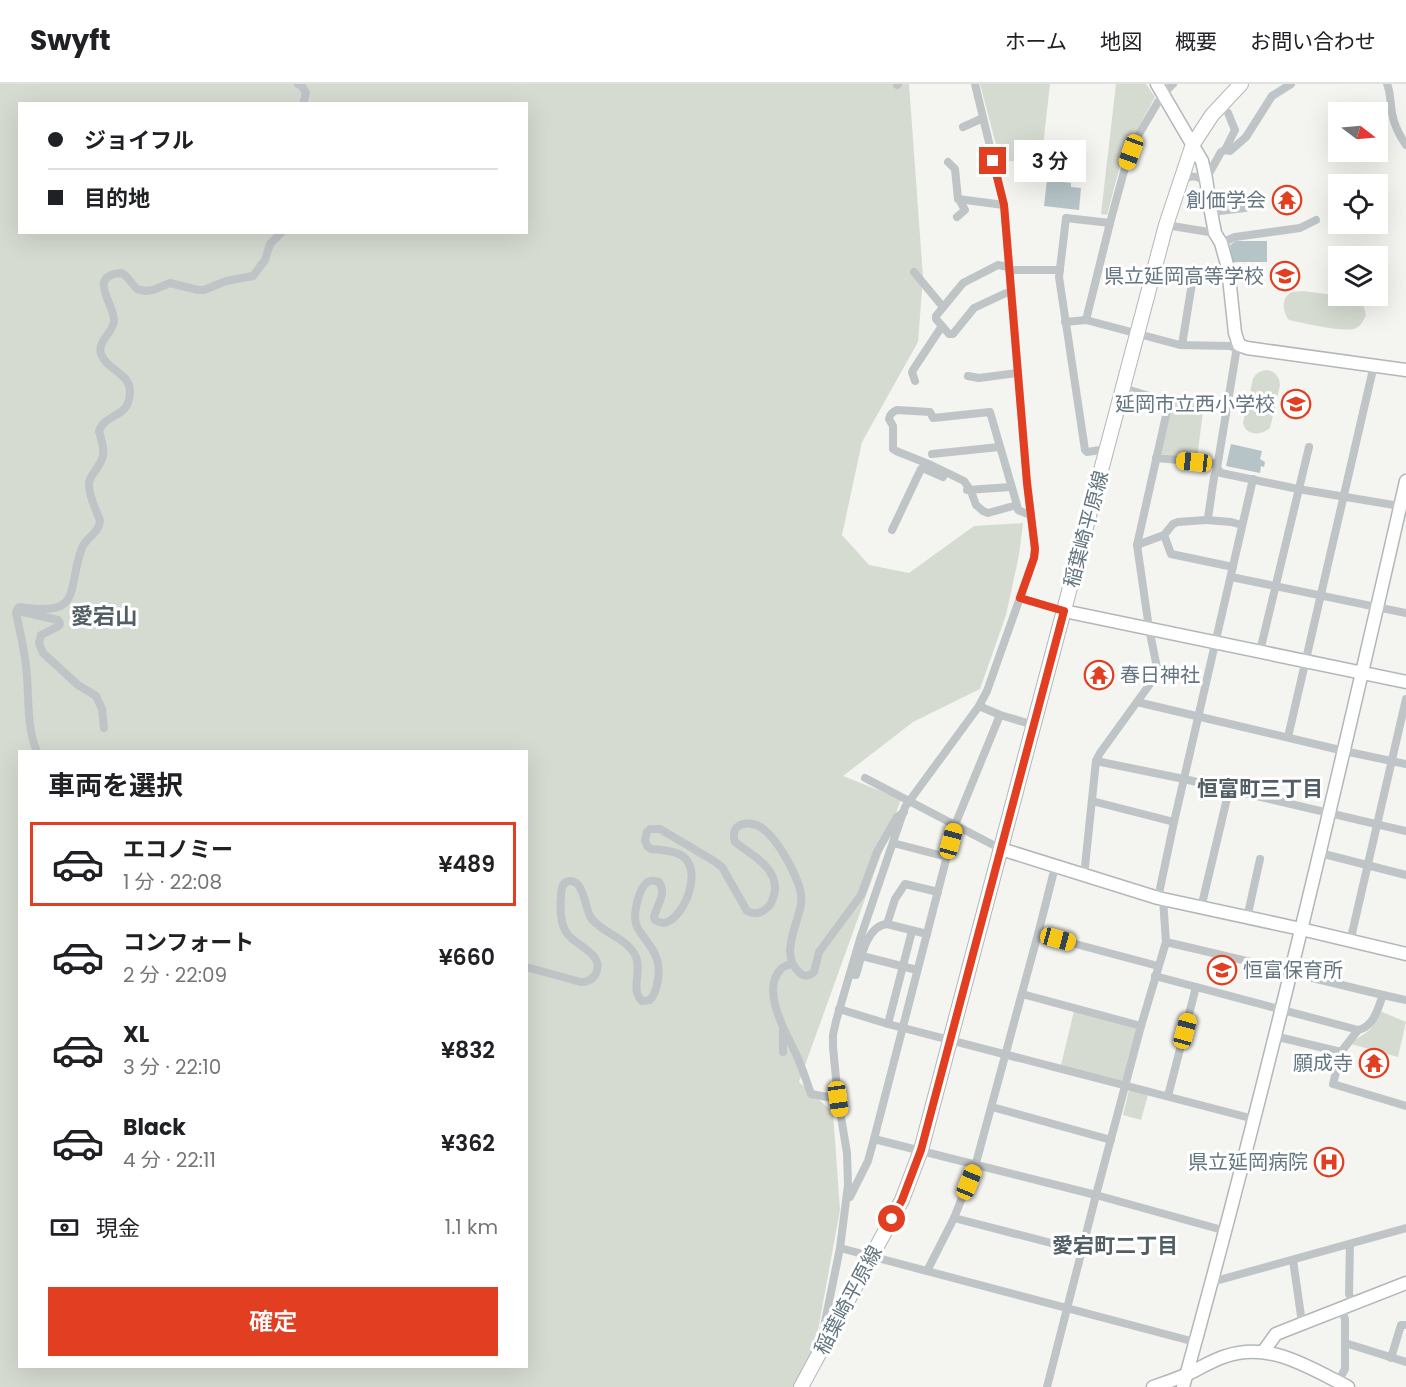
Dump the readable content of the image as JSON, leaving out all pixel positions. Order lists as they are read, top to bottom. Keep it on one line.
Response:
{"streets":{"main road":["稲葉崎平原線"]},"districts":["愛宕山","恒富町三丁目","愛宕町二丁目"],"places":{"temple":["創価学会","春日神社","願成寺"],"school or university":["県立延岡高等学校","延岡市立西小学校","恒富保育所"],"hospital":["県立延岡病院"]},"north":"right","page":{"header":"Swyft","nav":["ホーム","地図","概要","お問い合わせ"],"banner":["ジョイフル","目的地"],"bubble":"3 分","heading":"車両を選択","list":[{"name":"エコノミー","note":"1 分 · 22:08","value":"¥489"},{"name":"コンフォート","note":"2 分 · 22:09","value":"¥660"},{"name":"XL","note":"3 分 · 22:10","value":"¥832"},{"name":"Black","note":"4 分 · 22:11","value":"¥362"}],"pay":["現金","1.1 km"],"buttons":"確定"}}
